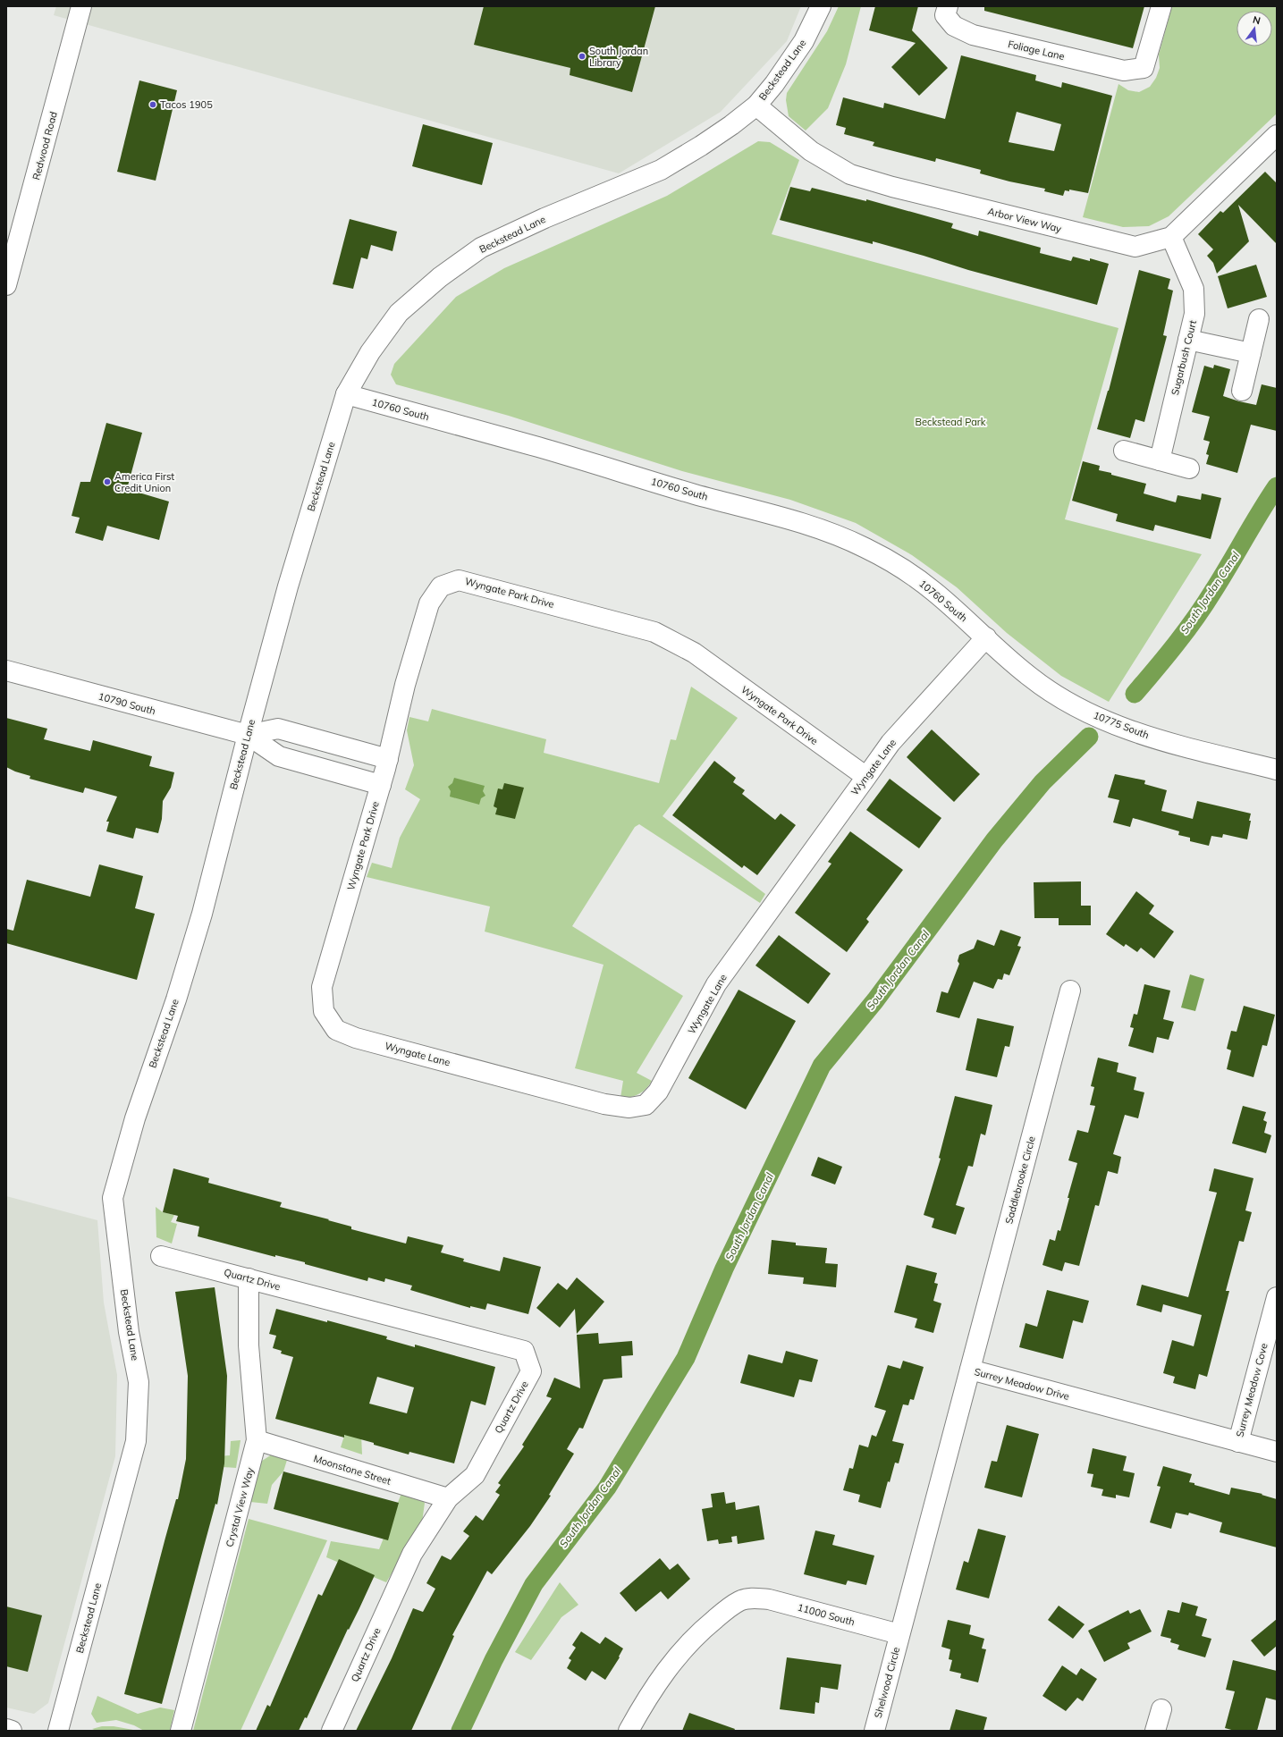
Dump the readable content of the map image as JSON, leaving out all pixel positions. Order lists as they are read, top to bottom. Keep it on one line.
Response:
{"streets":{"street":["Foliage Lane","Beckstead Lane","Redwood Road","Arbor View Way","Sugarbush Court","10760 South","Wyngate Park Drive","10790 South","10775 South","Wyngate Lane","Saddlebrooke Circle","Quartz Drive","Surrey Meadow Drive","Surrey Meadow Cove","Moonstone Street","Crystal View Way","11000 South","Shelwood Circle"]},"crossings":[["Beckstead Lane","Arbor View Way"],["Beckstead Lane","10760 South"],["Beckstead Lane","10790 South"],["Arbor View Way","Sugarbush Court"],["10760 South","10775 South"],["10760 South","Wyngate Lane"],["Wyngate Park Drive","10790 South"],["Wyngate Park Drive","Wyngate Lane"],["10775 South","Wyngate Lane"],["Saddlebrooke Circle","Surrey Meadow Drive"],["Quartz Drive","Moonstone Street"],["Quartz Drive","Crystal View Way"],["Surrey Meadow Drive","Surrey Meadow Cove"],["Surrey Meadow Drive","11000 South"],["Surrey Meadow Drive","Shelwood Circle"],["Moonstone Street","Crystal View Way"],["11000 South","Shelwood Circle"]],"water":["South Jordan Canal"],"parks":["Beckstead Park"],"places":["South Jordan Library","Tacos 1905","America First Credit Union"],"north":"top"}
